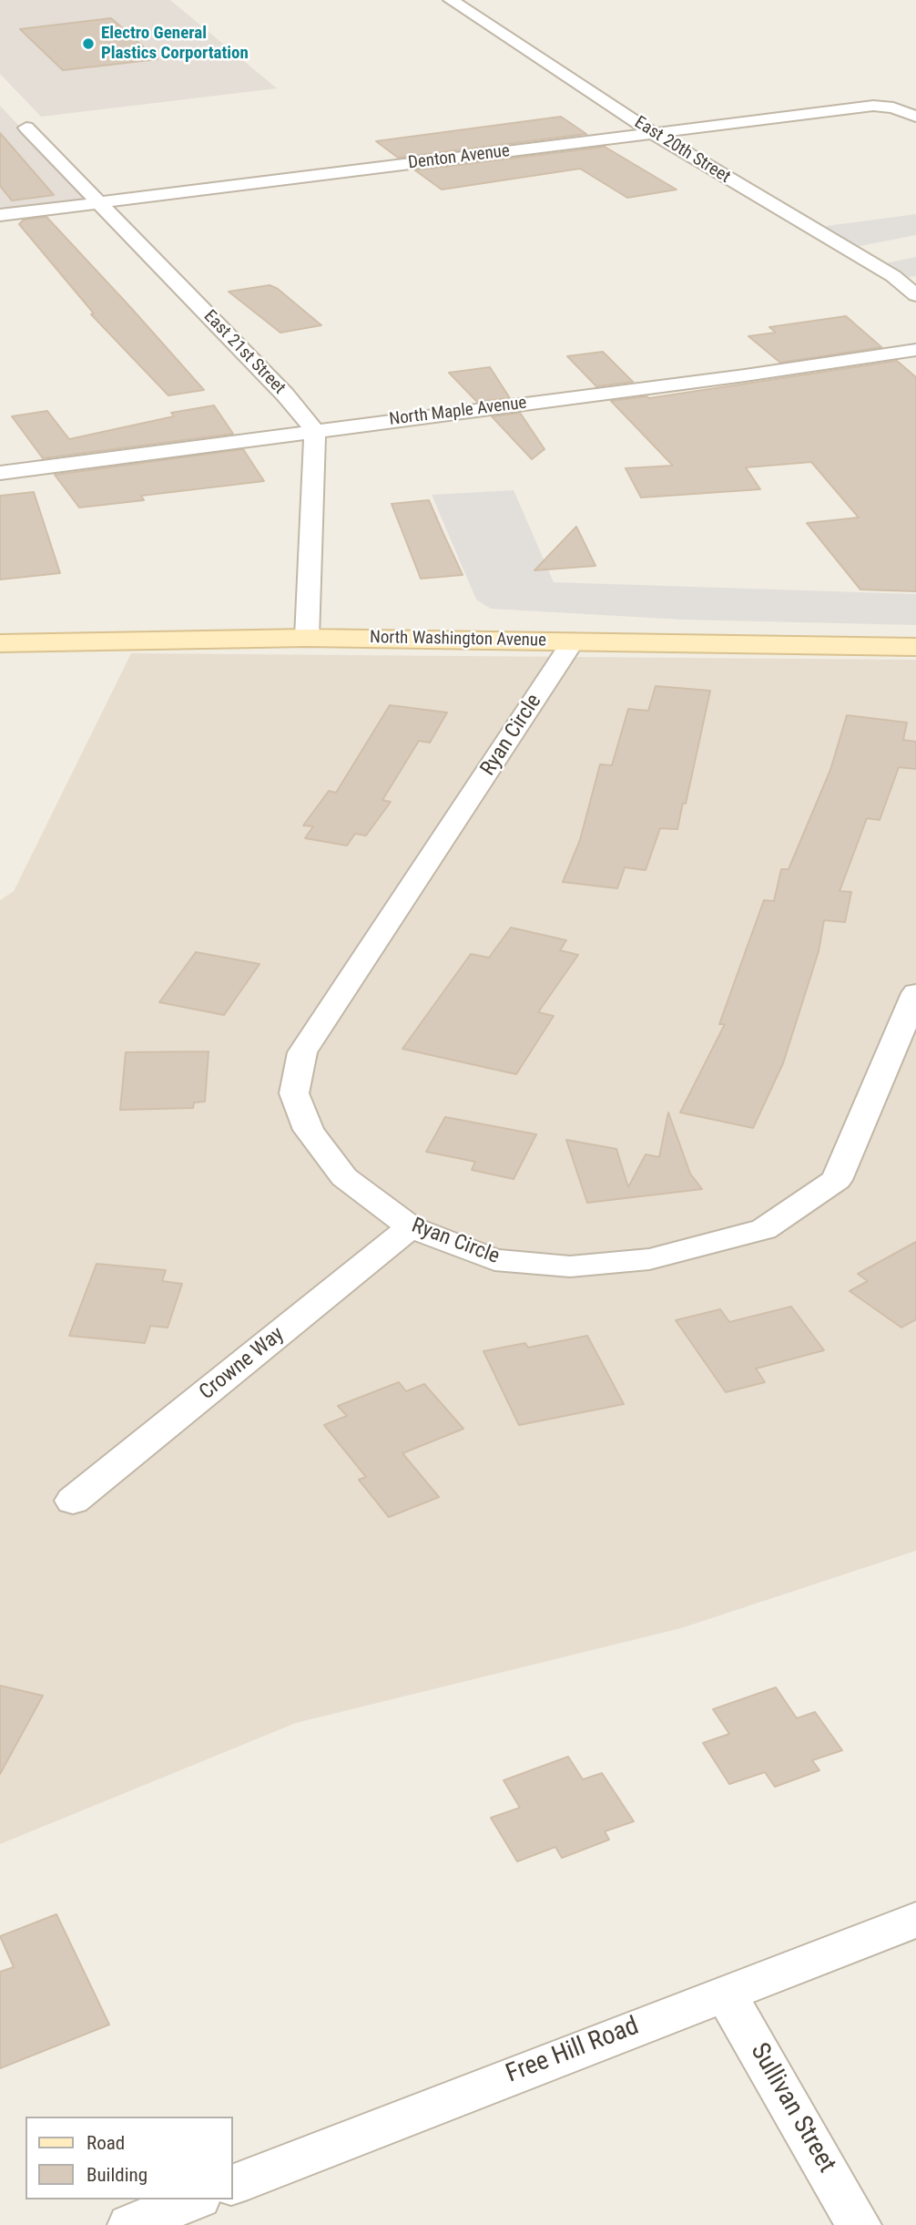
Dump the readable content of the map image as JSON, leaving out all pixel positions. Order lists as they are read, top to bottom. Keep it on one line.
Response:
{"streets":{"main road":["North Washington Avenue"],"street":["East 20th Street","Denton Avenue","East 21st Street","North Maple Avenue","Ryan Circle","Crowne Way","Free Hill Road","Sullivan Street"]},"crossings":[["East 20th Street","Denton Avenue"],["Denton Avenue","East 21st Street"],["East 21st Street","North Maple Avenue"],["North Washington Avenue","Ryan Circle"],["Ryan Circle","Crowne Way"],["Free Hill Road","Sullivan Street"]],"places":["Electro General Plastics Corportation"],"legend":["Road","Building"]}
